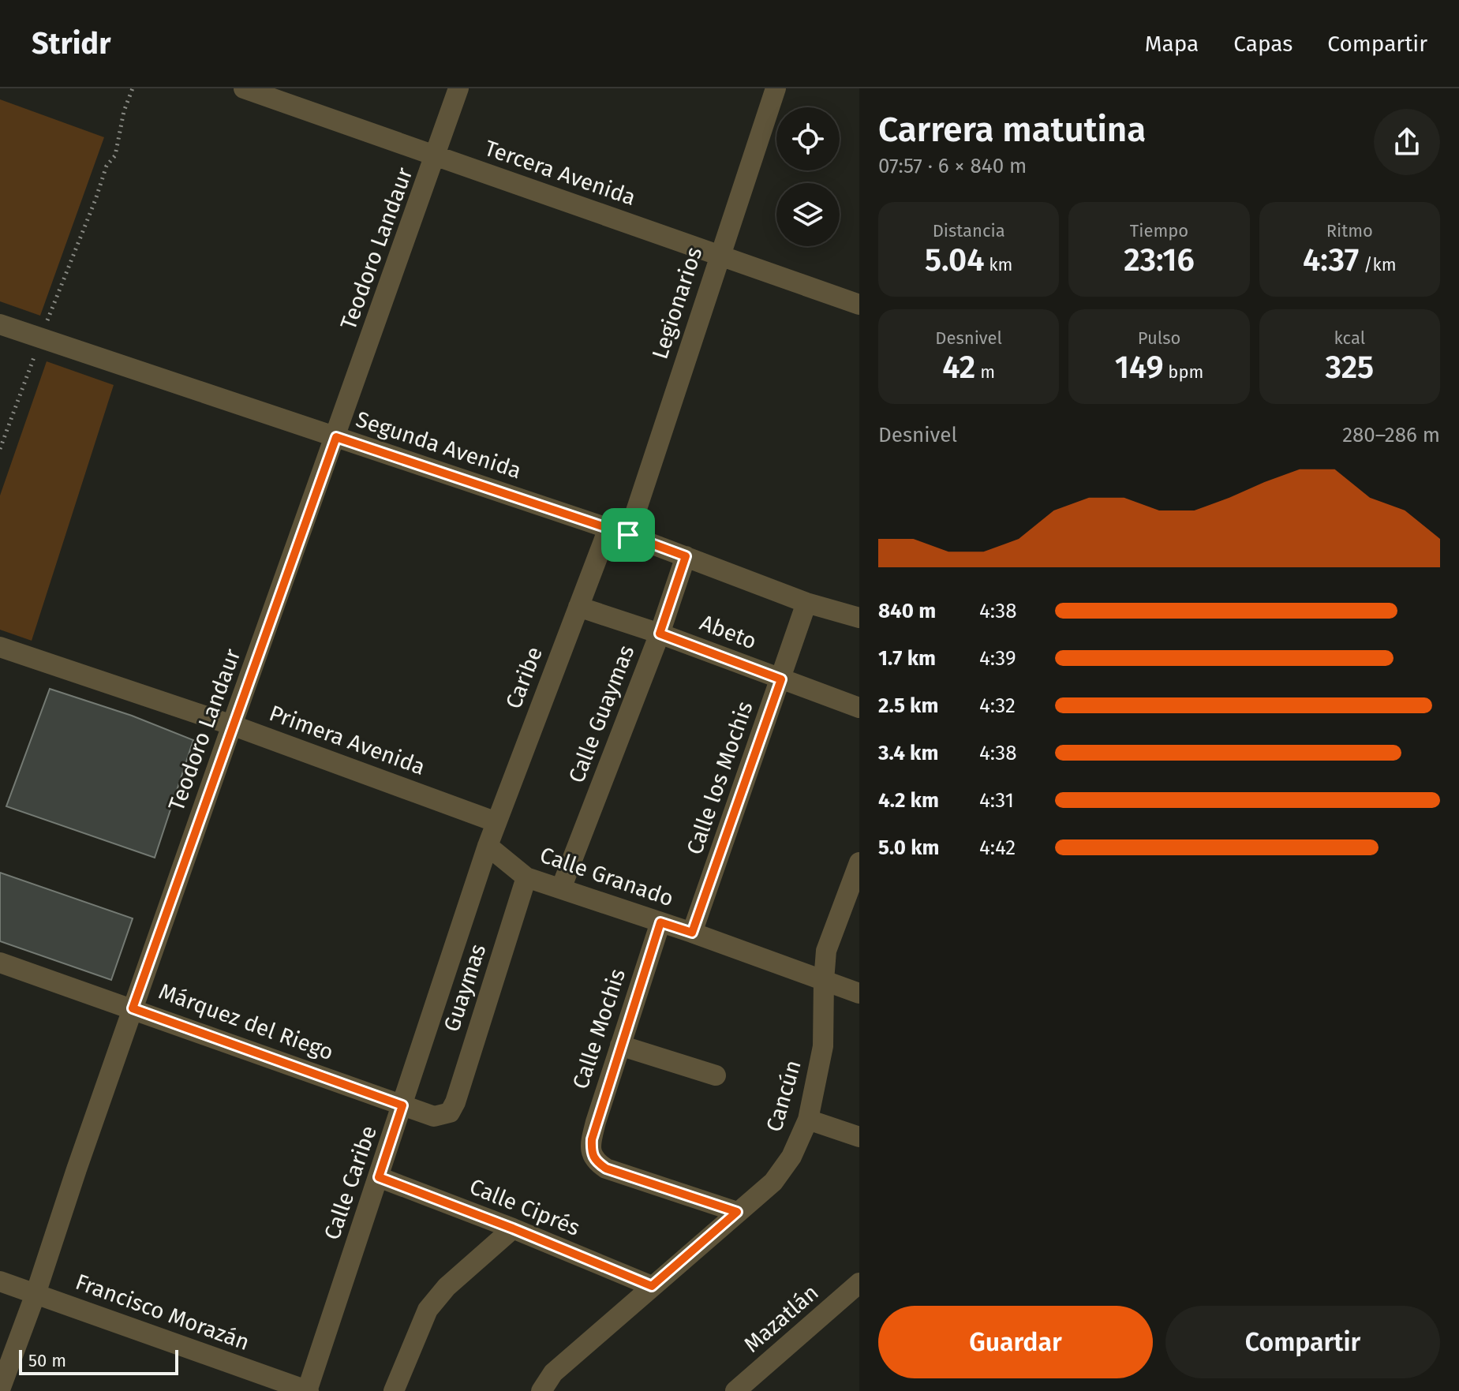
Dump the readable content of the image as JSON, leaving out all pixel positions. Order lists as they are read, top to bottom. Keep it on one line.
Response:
{"streets":{"street":["Tercera Avenida","Teodoro Landaur","Legionarios","Segunda Avenida","Abeto","Caribe","Calle Guaymas","Primera Avenida","Calle los Mochis","Calle Granado","Guaymas","Márquez del Riego","Calle Mochis","Cancún","Calle Caribe","Calle Ciprés","Francisco Morazán","Mazatlán"]},"crossings":[["Tercera Avenida","Teodoro Landaur"],["Tercera Avenida","Legionarios"],["Teodoro Landaur","Segunda Avenida"],["Teodoro Landaur","Primera Avenida"],["Teodoro Landaur","Márquez del Riego"],["Teodoro Landaur","Francisco Morazán"],["Legionarios","Segunda Avenida"],["Legionarios","Caribe"],["Segunda Avenida","Caribe"],["Segunda Avenida","Calle Guaymas"],["Segunda Avenida","Calle los Mochis"],["Abeto","Caribe"],["Abeto","Calle Guaymas"],["Abeto","Calle los Mochis"],["Caribe","Primera Avenida"],["Caribe","Calle Granado"],["Caribe","Calle Caribe"],["Calle Guaymas","Calle Granado"],["Calle los Mochis","Calle Granado"],["Calle Granado","Guaymas"],["Calle Granado","Calle Mochis"],["Calle Granado","Cancún"],["Calle Granado","Calle Caribe"],["Guaymas","Márquez del Riego"],["Márquez del Riego","Calle Caribe"],["Calle Mochis","Cancún"],["Cancún","Calle Ciprés"],["Calle Caribe","Calle Ciprés"],["Calle Caribe","Francisco Morazán"]],"scale_bar":"50 m","page":{"header":"Stridr","nav":["Mapa","Capas","Compartir"],"heading":["Carrera matutina","07:57 · 6 × 840 m"],"stats":[["Distancia","5.04 km"],["Tiempo","23:16"],["Ritmo","4:37 /km"],["Desnivel","42 m"],["Pulso","149 bpm"],["kcal","325"]],"chart":["Desnivel","280–286 m"],"list":[{"name":"840 m","note":"4:38"},{"name":"1.7 km","note":"4:39"},{"name":"2.5 km","note":"4:32"},{"name":"3.4 km","note":"4:38"},{"name":"4.2 km","note":"4:31"},{"name":"5.0 km","note":"4:42"}],"buttons":["Guardar","Compartir"],"scale":"50 m"}}
